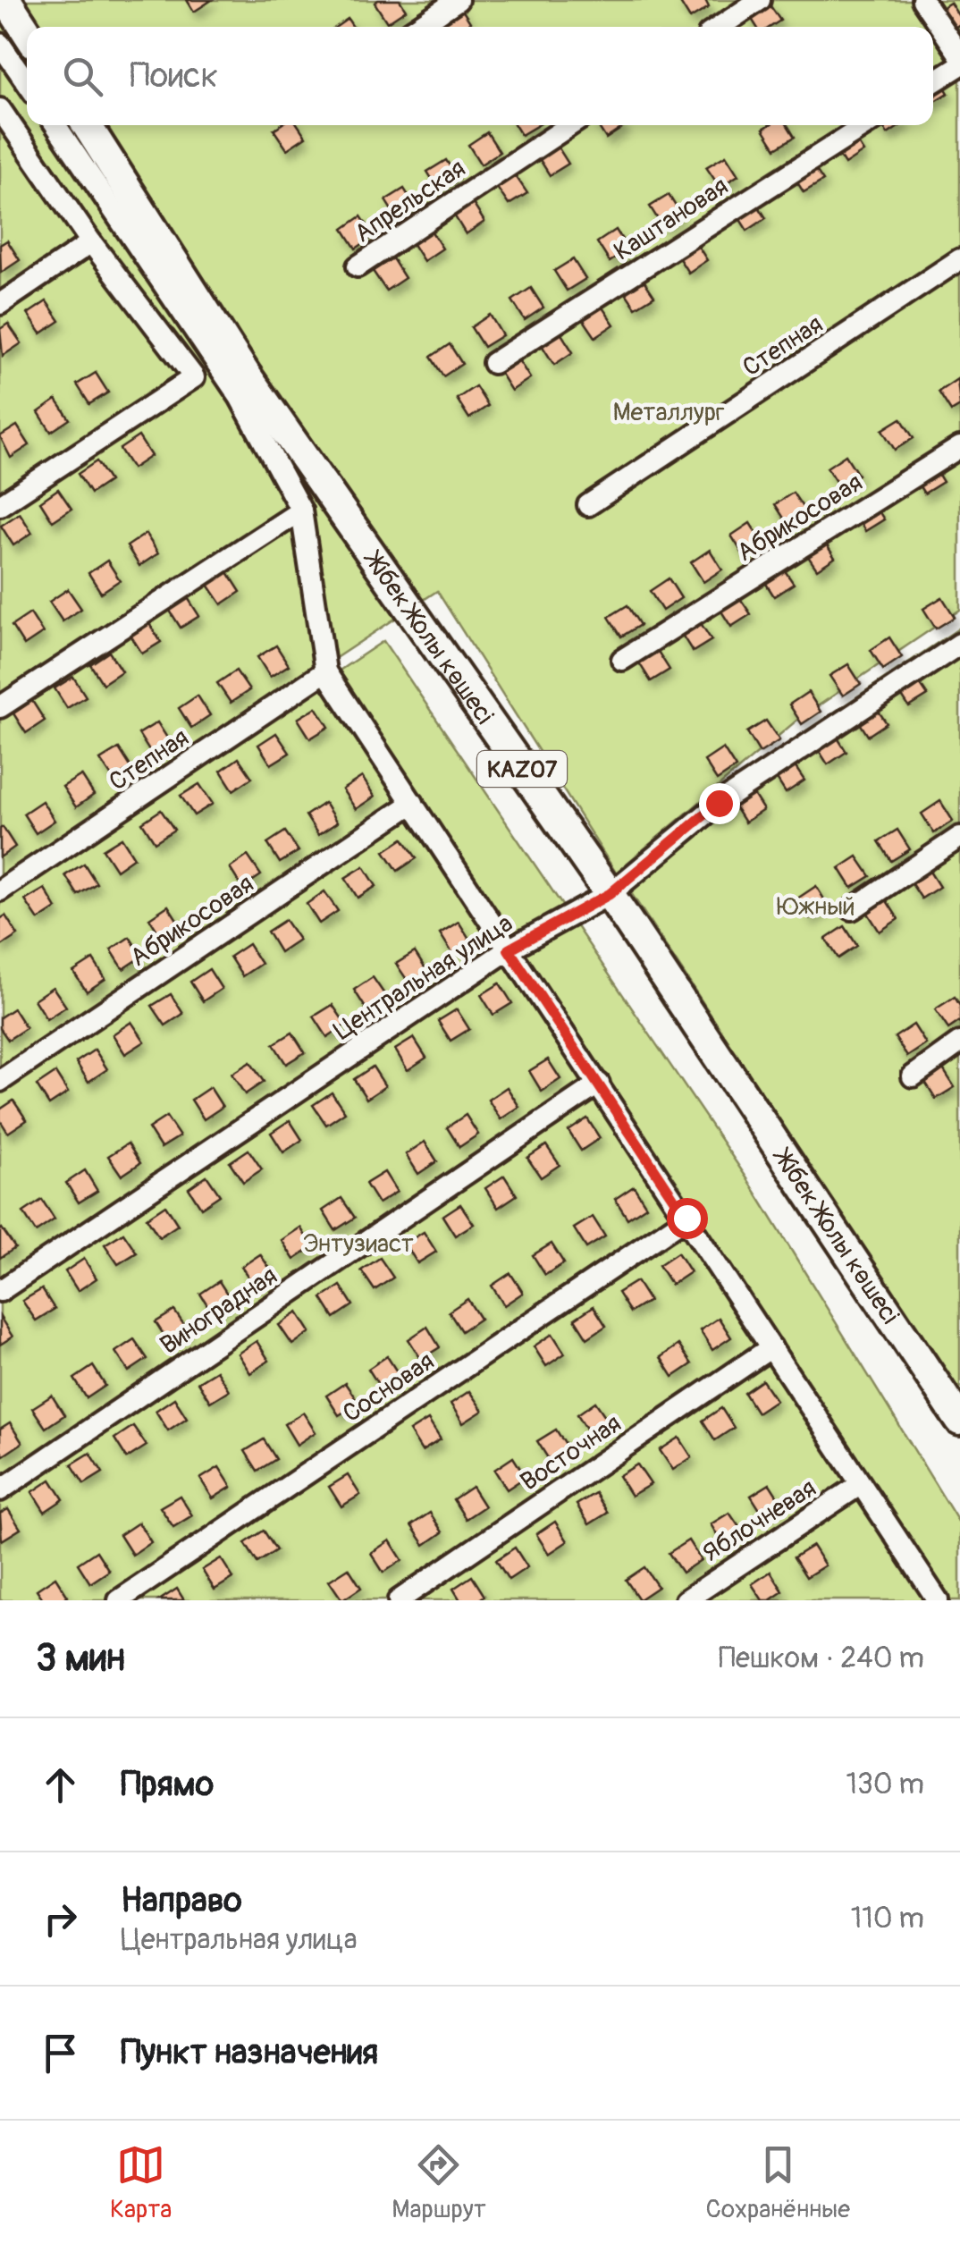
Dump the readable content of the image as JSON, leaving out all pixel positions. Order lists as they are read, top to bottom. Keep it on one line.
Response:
{"streets":{"highway":["Жібек Жолы көшесі","KAZ07"],"street":["Апрельская","Каштановая","Степная","Абрикосовая","Центральная улица","Виноградная","Сосновая","Восточная","Яблочневая"]},"crossings":[["Жібек Жолы көшесі","Центральная улица"]],"parks":["Металлург","Южный","Энтузиаст"],"page":{"search":"Поиск","heading":["3 мин","Пешком · 240 m"],"list":[["Прямо","130 m"],["Направо","Центральная улица","110 m"],"Пункт назначения"],"nav":["Карта","Маршрут","Сохранённые"]}}
